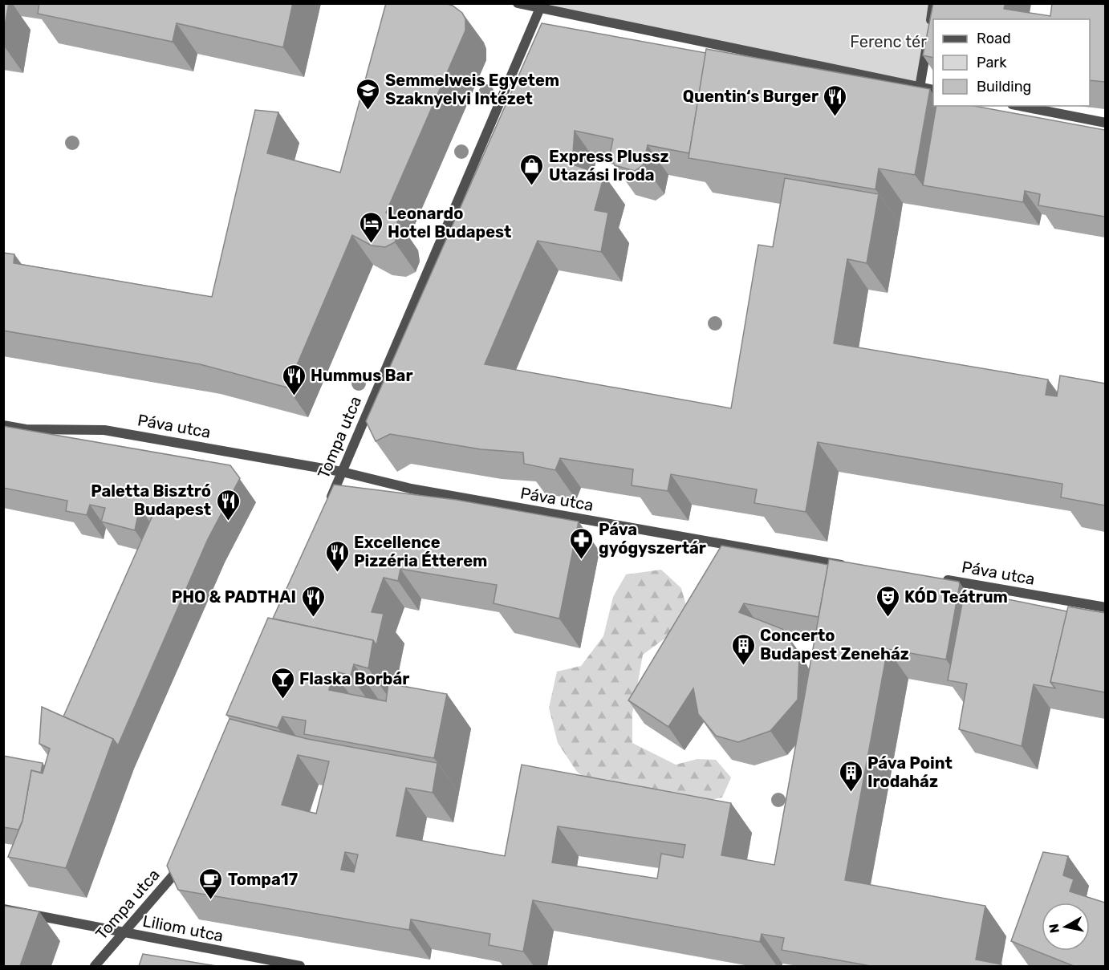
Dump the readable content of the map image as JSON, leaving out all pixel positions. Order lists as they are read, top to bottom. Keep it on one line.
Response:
{"streets":{"street":["Páva utca","Tompa utca","Liliom utca"]},"crossings":[["Páva utca","Tompa utca"],["Tompa utca","Liliom utca"]],"parks":["Ferenc tér"],"places":{"school or university":["Semmelweis Egyetem Szaknyelvi Intézet"],"restaurant":["Quentin‘s Burger","Hummus Bar","Paletta Bisztró Budapest","Excellence Pizzéria Étterem","PHO & PADTHAI"],"shop":["Express Plussz Utazási Iroda"],"hotel":["Leonardo Hotel Budapest"],"pharmacy":["Páva gyógyszertár"],"theatre":["KÓD Teátrum"],"building":["Concerto Budapest Zeneház","Páva Point Irodaház"],"bar":["Flaska Borbár"],"cafe":["Tompa17"]},"legend":["Road","Park","Building"],"north":"left"}
